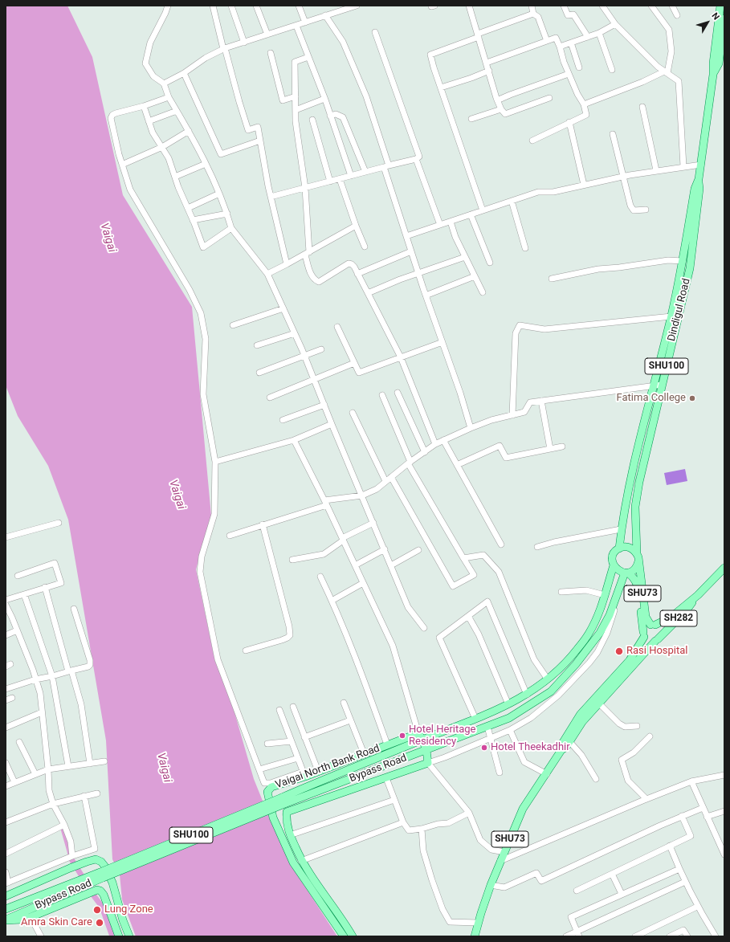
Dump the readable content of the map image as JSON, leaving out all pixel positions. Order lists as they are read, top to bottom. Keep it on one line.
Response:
{"streets":{"main road":["Dindigul Road","SHU100","SHU73","SH282","Vaigai North Bank Road","Bypass Road"]},"crossings":[["Dindigul Road","SHU100"],["Dindigul Road","SHU73"],["Dindigul Road","Bypass Road"],["SHU100","SHU73"],["SHU100","Bypass Road"],["SHU73","SH282"],["SHU73","Bypass Road"],["Vaigai North Bank Road","Bypass Road"]],"water":["Vaigai"],"places":["Fatima College","Rasi Hospital","Hotel Heritage Residency","Hotel Theekadhir","Lung Zone","Amra Skin Care"],"north":"top right"}
